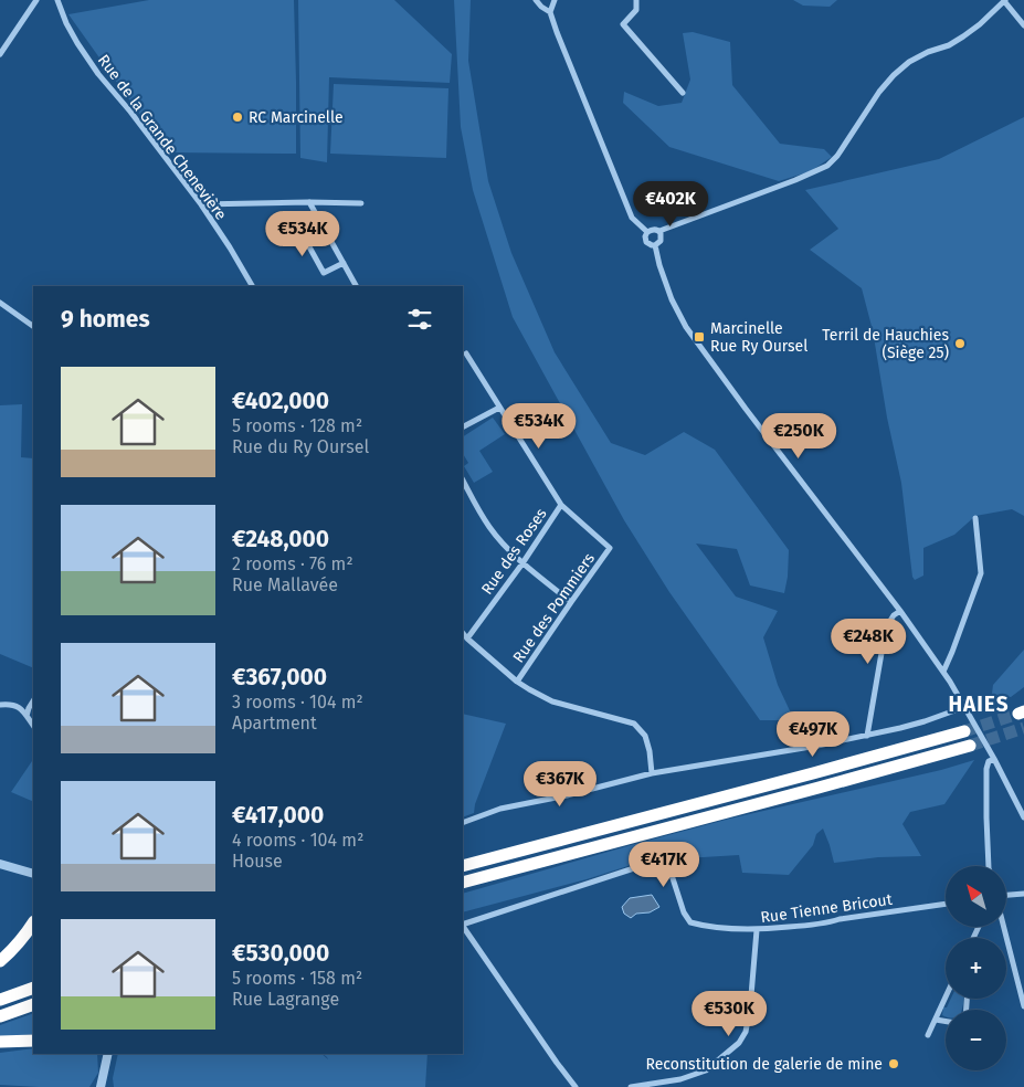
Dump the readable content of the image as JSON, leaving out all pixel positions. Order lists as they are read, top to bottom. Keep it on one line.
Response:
{"streets":{"street":["Rue de la Grande Chenevière","Rue des Roses","Rue des Pommiers","Rue Tienne Bricout"]},"crossings":[["Rue des Roses","Rue des Pommiers"]],"districts":["HAIES"],"places":{"other":["RC Marcinelle","Terril de Hauchies (Siège 25)","Reconstitution de galerie de mine"],"transit":["Marcinelle Rue Ry Oursel"]},"north":"top left","page":{"price":["€402K","€534K","€534K","€250K","€248K","€497K","€367K","€417K","€530K"],"heading":"9 homes","list":[{"name":"€402,000","note":"5 rooms · 128 m² · Rue du Ry Oursel"},{"name":"€248,000","note":"2 rooms · 76 m² · Rue Mallavée"},{"name":"€367,000","note":"3 rooms · 104 m² · Apartment"},{"name":"€417,000","note":"4 rooms · 104 m² · House"},{"name":"€530,000","note":"5 rooms · 158 m² · Rue Lagrange"}],"map_buttons":["+","−"]}}
